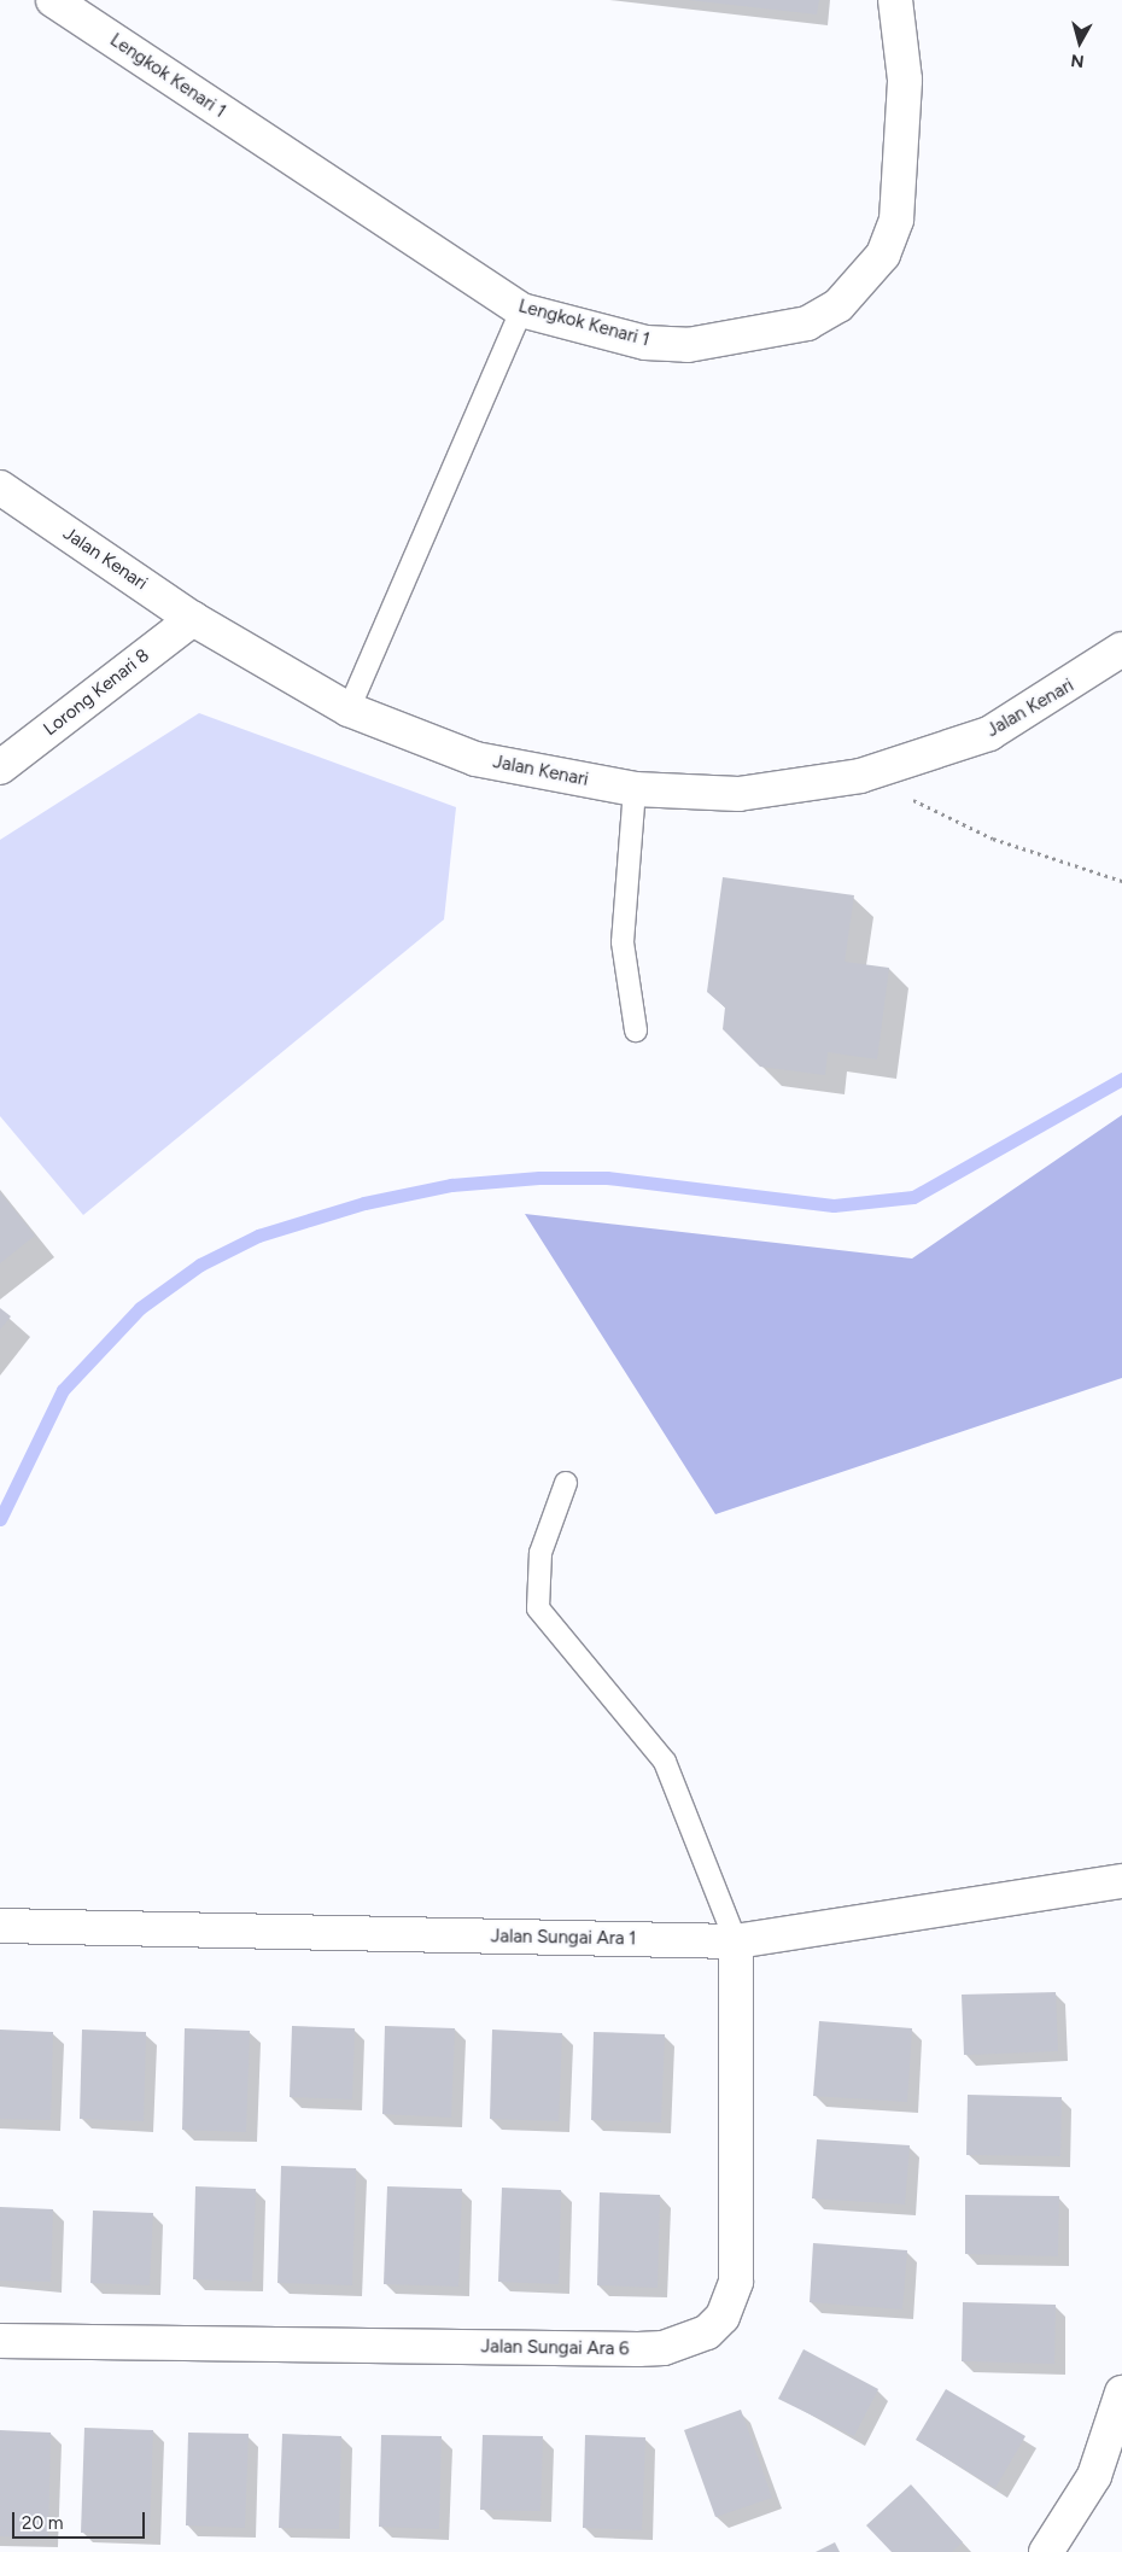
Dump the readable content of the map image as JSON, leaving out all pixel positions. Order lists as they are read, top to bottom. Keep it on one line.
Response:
{"streets":{"street":["Lengkok Kenari 1","Jalan Kenari","Lorong Kenari 8","Jalan Sungai Ara 1","Jalan Sungai Ara 6"]},"crossings":[["Jalan Kenari","Lorong Kenari 8"],["Jalan Sungai Ara 1","Jalan Sungai Ara 6"]],"scale_bar":"20 m","north":"bottom"}
